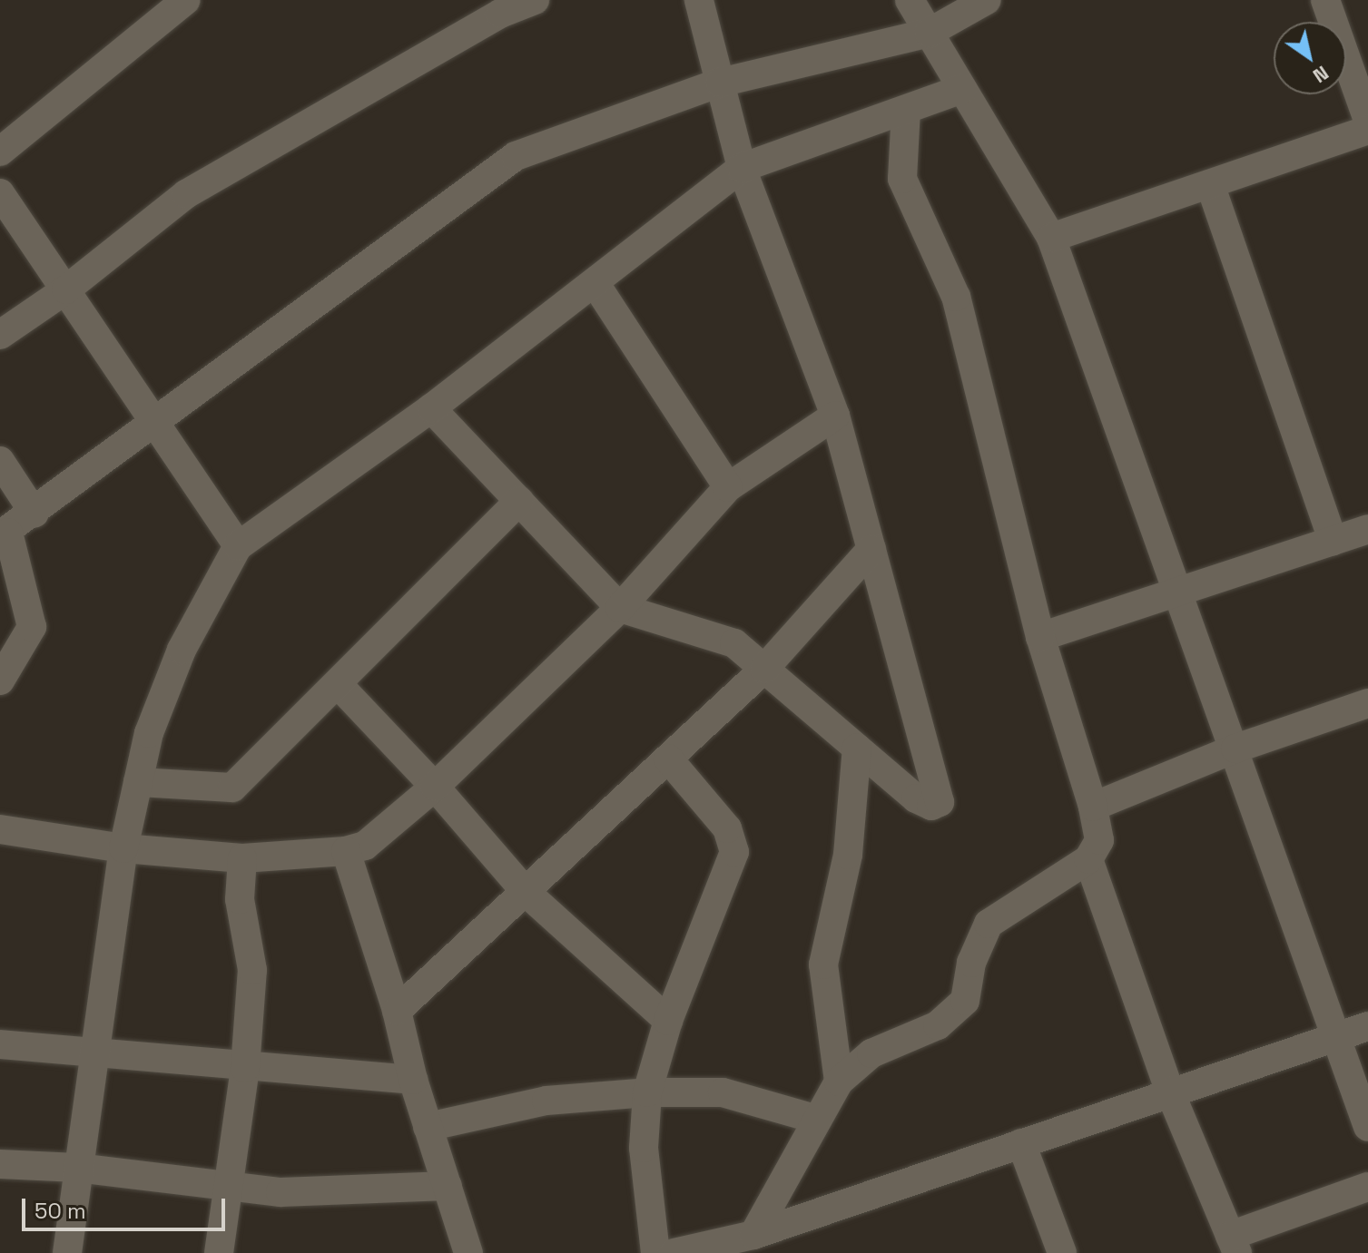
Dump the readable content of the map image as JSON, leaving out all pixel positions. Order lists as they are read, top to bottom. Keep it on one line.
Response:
{"scale_bar":"50 m","north":"bottom right"}
